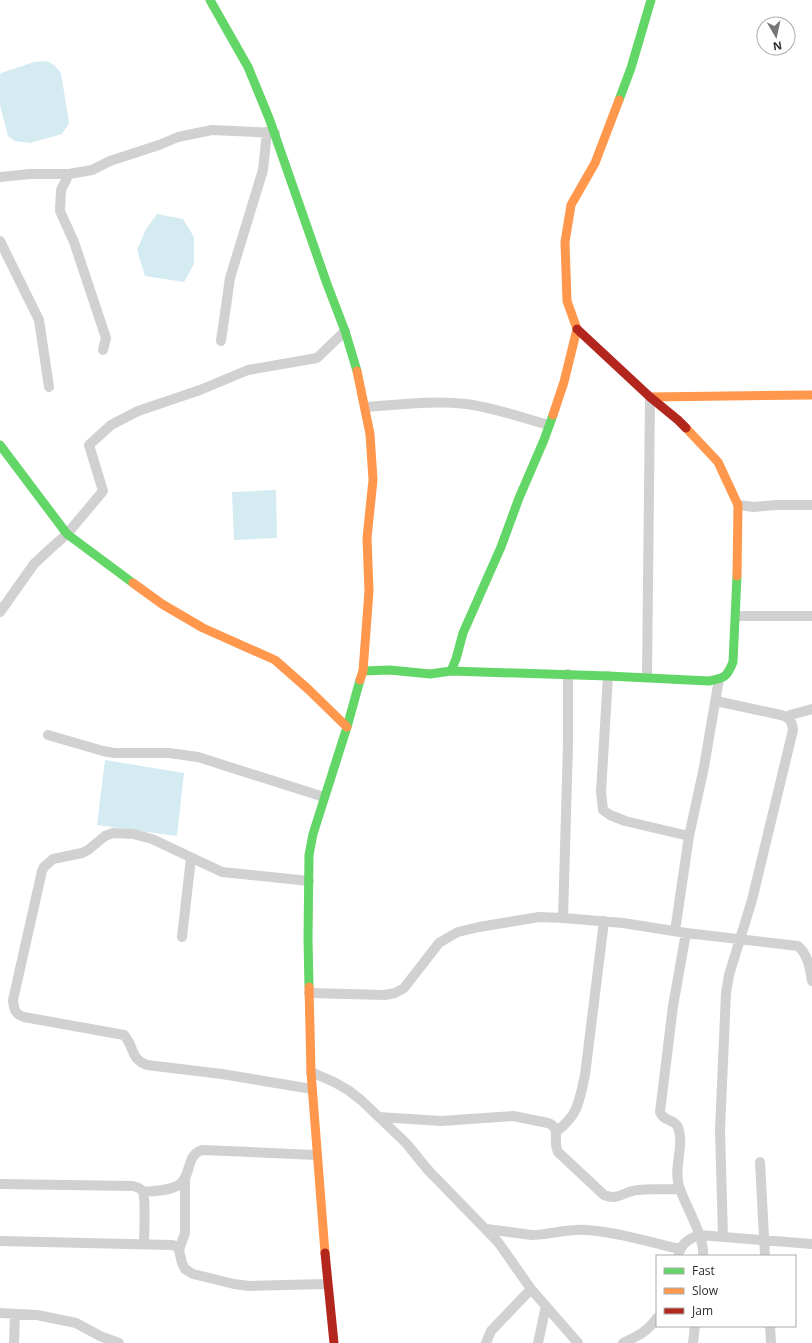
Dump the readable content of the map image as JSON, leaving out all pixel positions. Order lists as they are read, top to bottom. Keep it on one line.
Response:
{"legend":["Fast","Slow","Jam"],"north":"bottom"}
